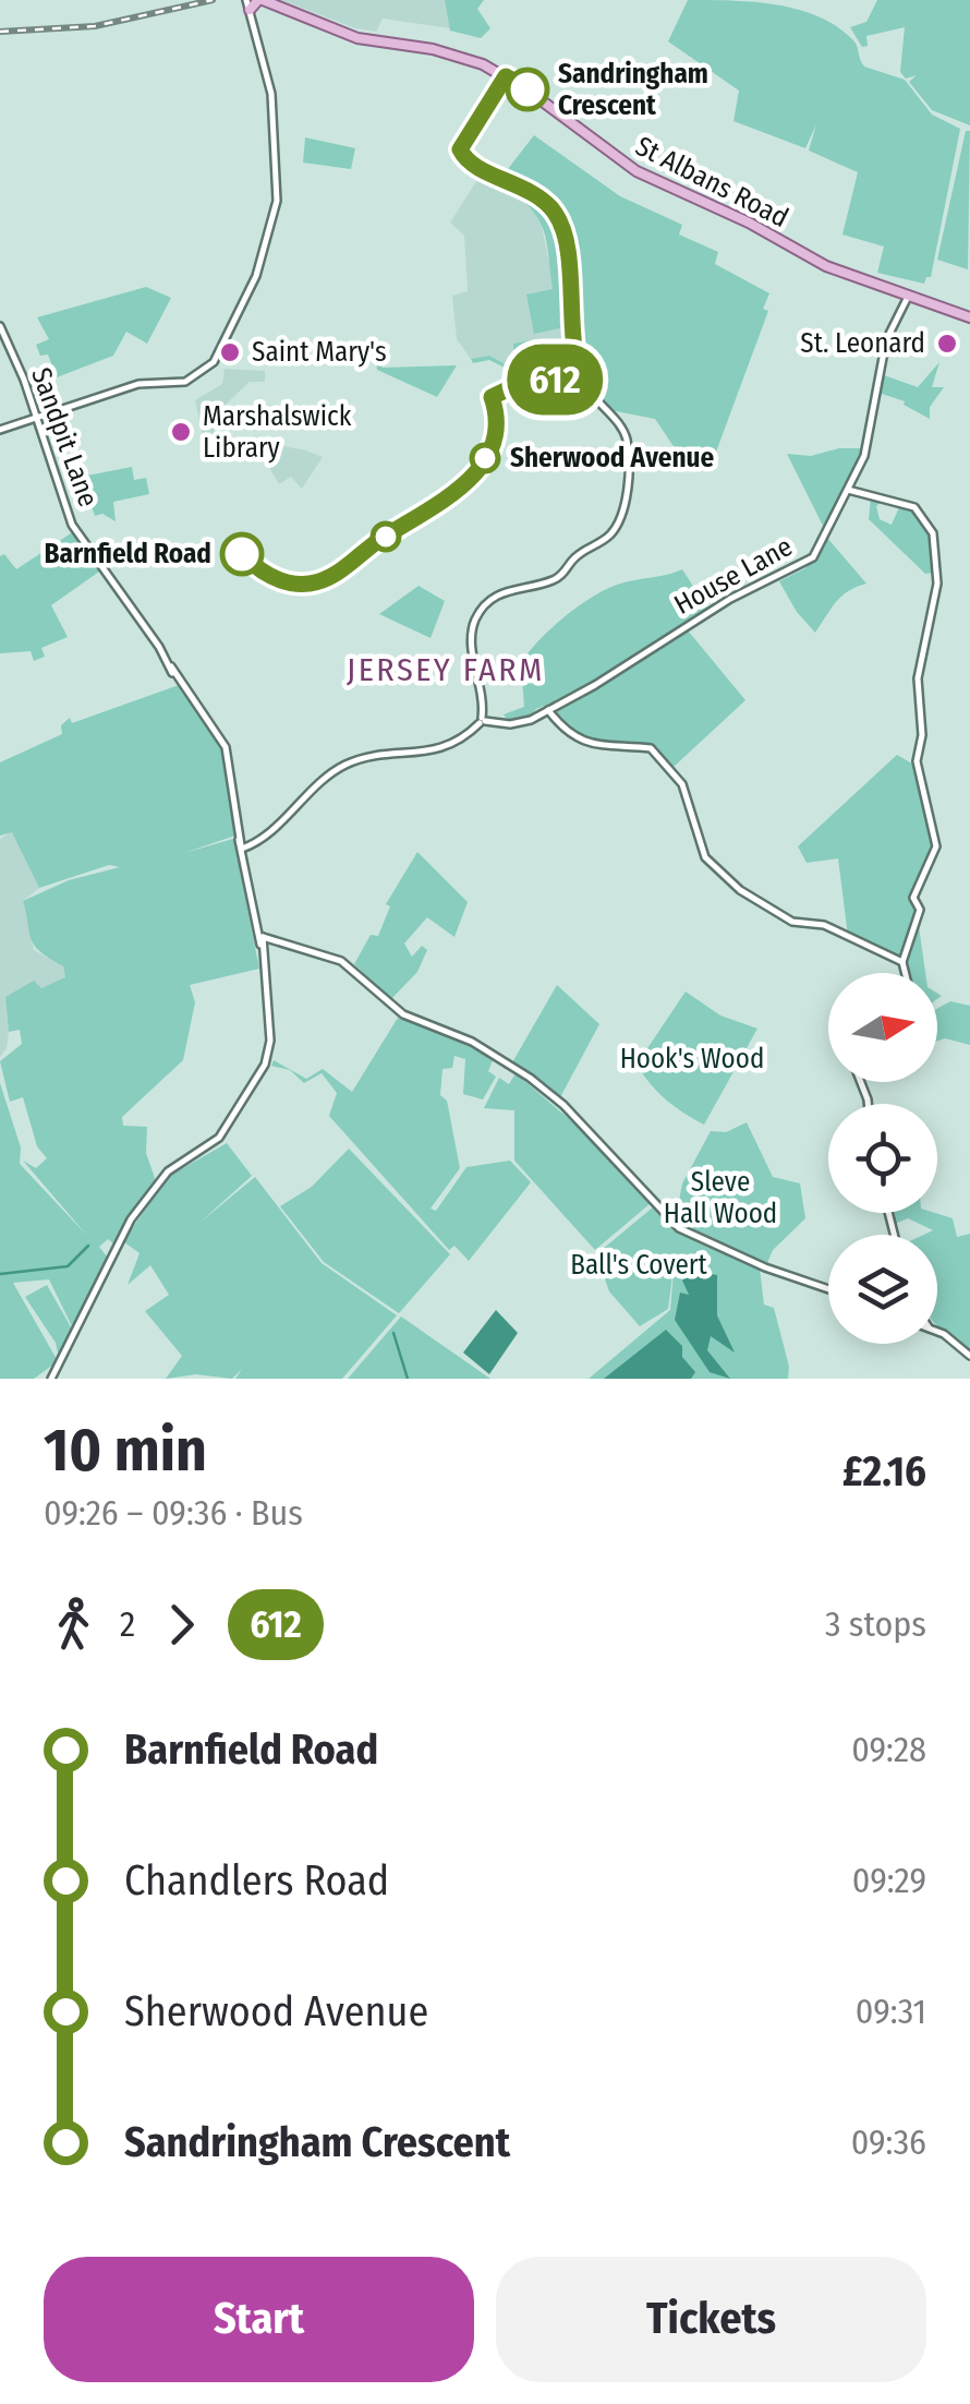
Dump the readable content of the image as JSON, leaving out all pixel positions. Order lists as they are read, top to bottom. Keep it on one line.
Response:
{"streets":{"main road":["St Albans Road"],"street":["Sandpit Lane","House Lane"]},"crossings":[["St Albans Road","House Lane"],["Sandpit Lane","House Lane"]],"districts":["JERSEY FARM"],"parks":["Hook's Wood","Sleve Hall Wood","Ball's Covert"],"places":["Sandringham Crescent","St. Leonard","Saint Mary's","Marshalswick Library","Sherwood Avenue","Barnfield Road"],"lines":["bus line 612"],"north":"right","page":{"on_map":"612","heading":["10 min","09:26 – 09:36 · Bus","£2.16"],"legs":["2","612","3 stops"],"list":[{"name":"Barnfield Road","value":"09:28"},{"name":"Chandlers Road","value":"09:29"},{"name":"Sherwood Avenue","value":"09:31"},{"name":"Sandringham Crescent","value":"09:36"}],"buttons":["Start","Tickets"]}}
